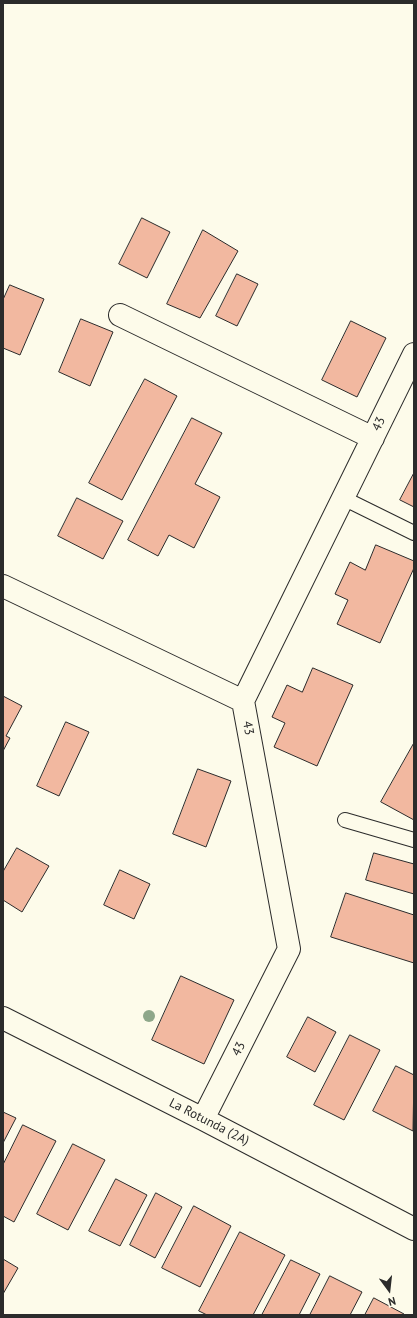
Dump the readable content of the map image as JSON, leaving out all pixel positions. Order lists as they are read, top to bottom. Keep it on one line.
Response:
{"streets":{"street":["43","La Rotunda (2A)"]},"crossings":[["43","La Rotunda (2A)"]],"north":"bottom"}
